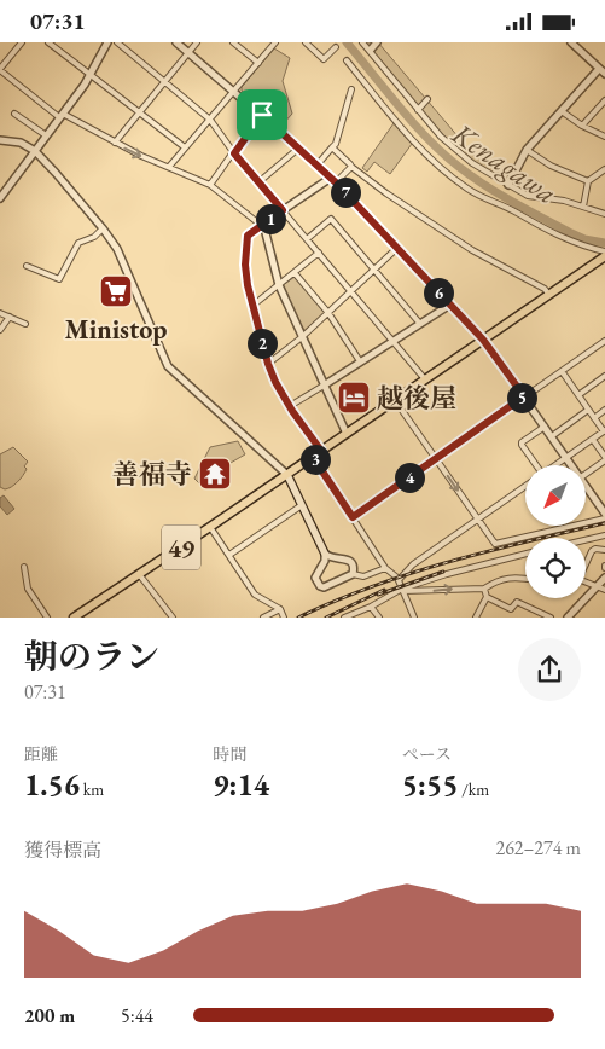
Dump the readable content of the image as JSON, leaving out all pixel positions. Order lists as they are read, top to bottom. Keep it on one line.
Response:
{"streets":{"main road":["49"]},"water":["Kenagawa"],"places":{"supermarket":["Ministop"],"hotel":["越後屋"],"temple":["善福寺"]},"north":"bottom left","page":{"status":"07:31","pins":["7","1","6","2","5","3","4"],"heading":["朝のラン","07:31"],"stats":[["距離","1.56 km"],["時間","9:14"],["ペース","5:55 /km"]],"chart":["獲得標高","262–274 m"],"list":[{"name":"200 m","note":"5:44"}]}}
